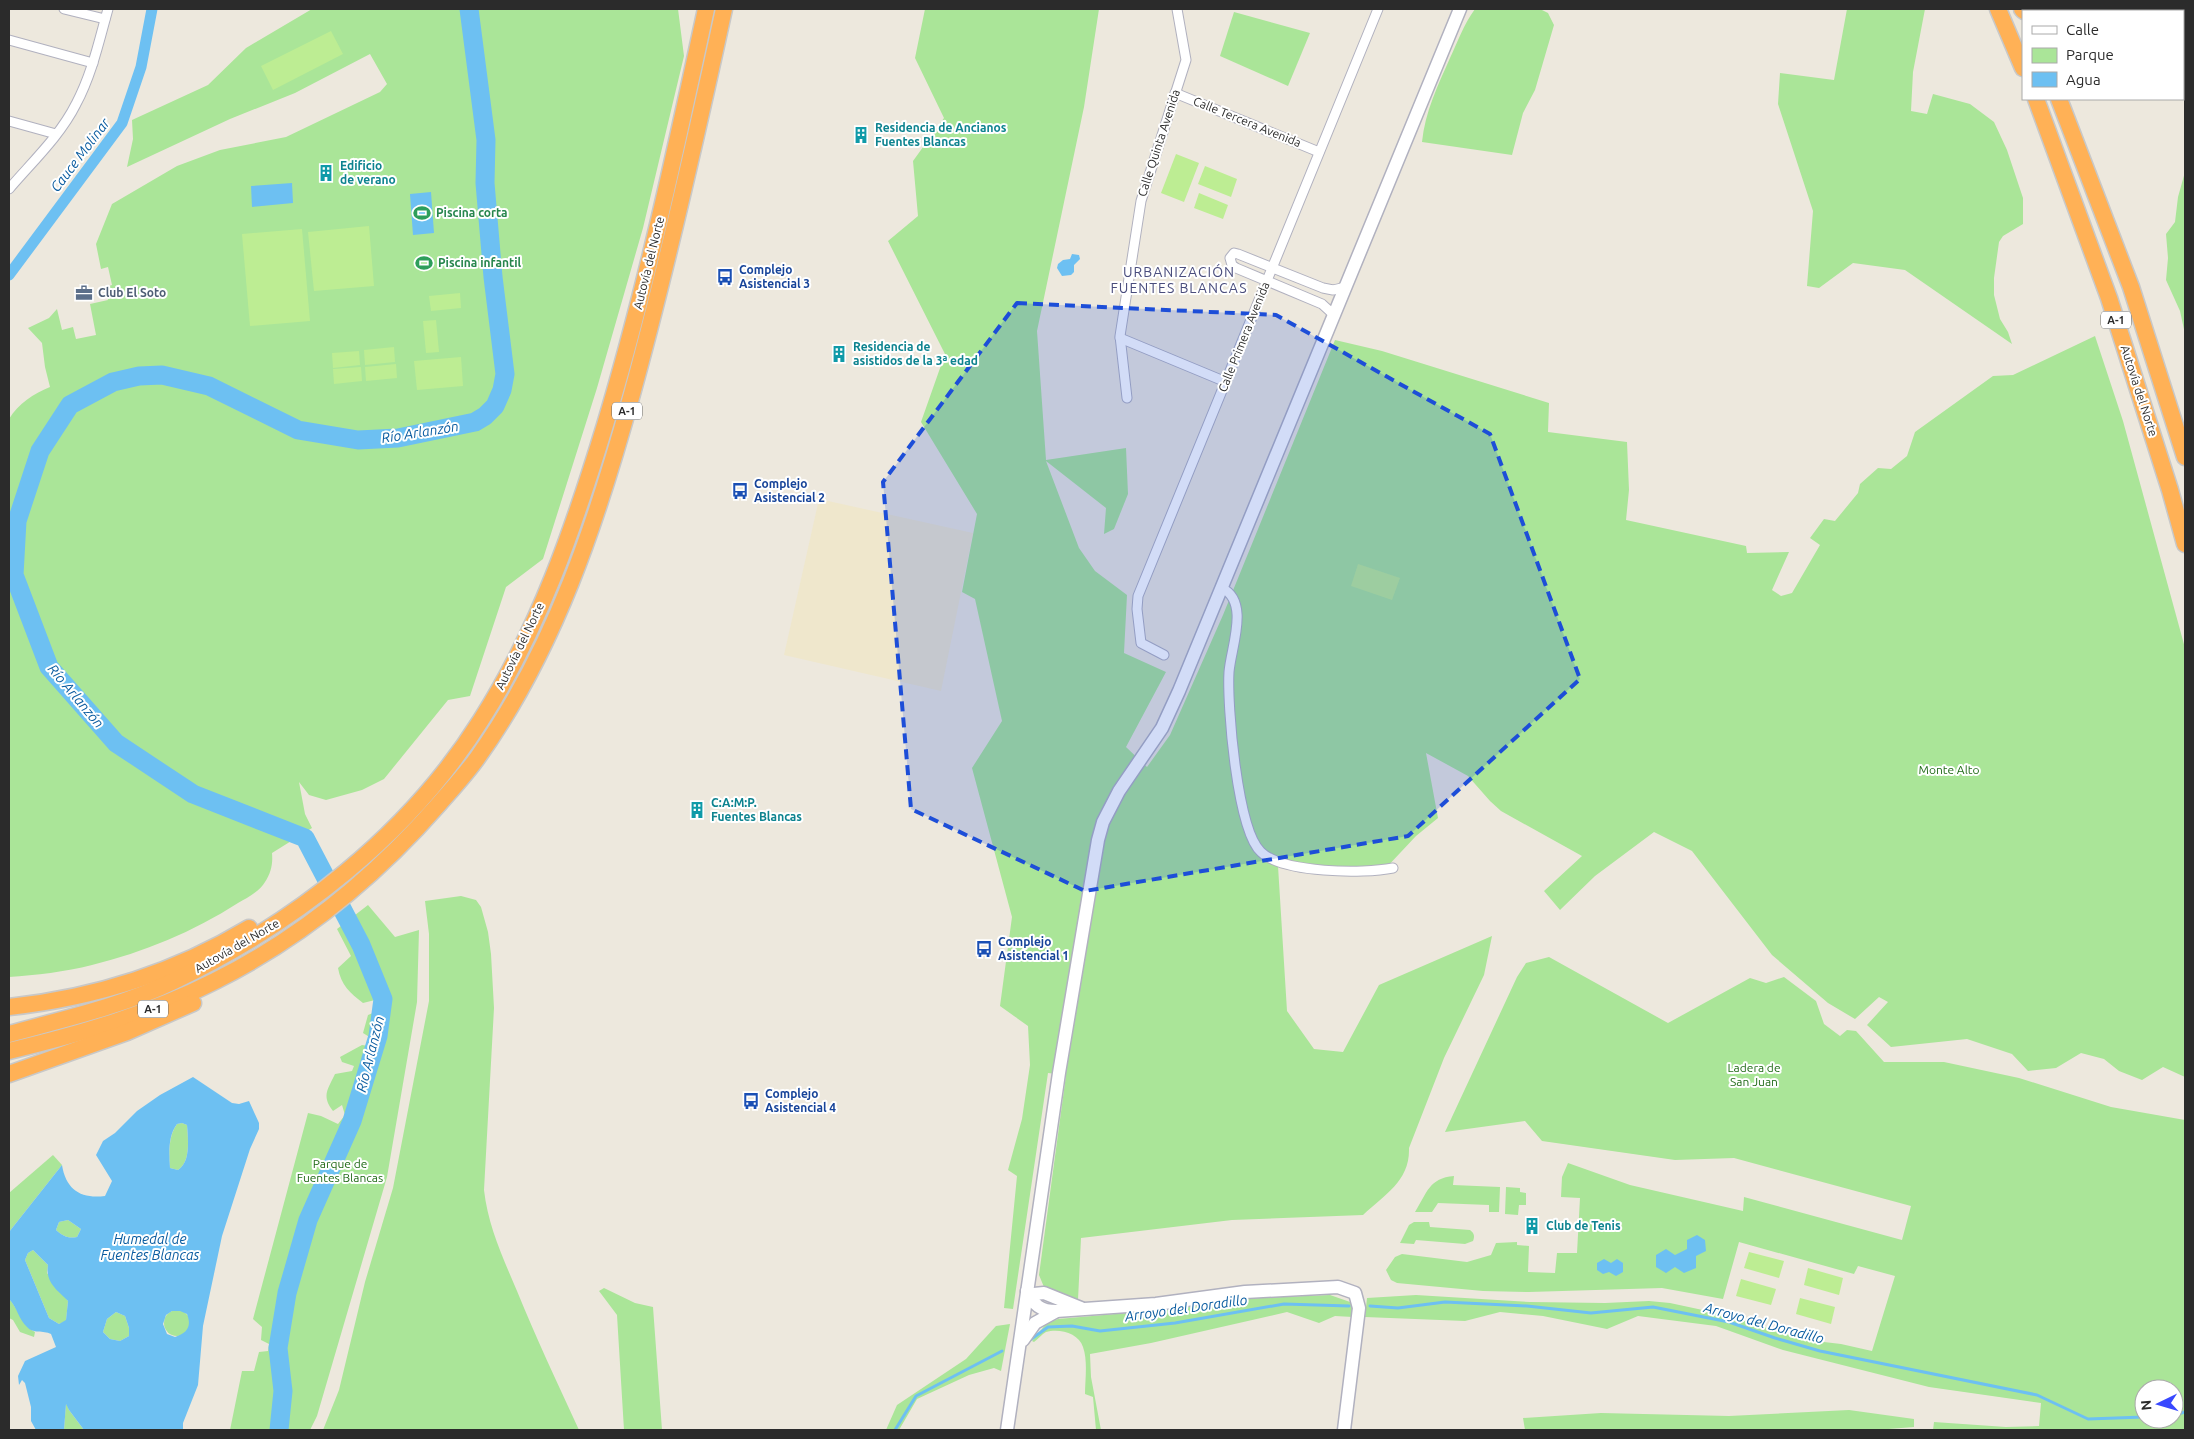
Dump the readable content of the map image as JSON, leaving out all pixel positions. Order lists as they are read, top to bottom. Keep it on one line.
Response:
{"streets":{"highway":["Autovía del Norte","A-1"],"street":["Calle Tercera Avenida","Calle Quinta Avenida","Calle Primera Avenida"]},"crossings":[["Calle Tercera Avenida","Calle Quinta Avenida"],["Calle Tercera Avenida","Calle Primera Avenida"],["Autovía del Norte","A-1"]],"districts":["URBANIZACIÓN FUENTES BLANCAS"],"water":["Cauce Molinar","Río Arlanzón","Humedal de Fuentes Blancas","Arroyo del Doradillo"],"parks":["Monte Alto","Ladera de San Juan","Parque de Fuentes Blancas"],"places":{"building":["Residencia de Ancianos Fuentes Blancas","Edificio de verano","Residencia de asistidos de la 3ª edad","C:A:M:P. Fuentes Blancas","Club de Tenis"],"sports":["Piscina corta","Piscina infantil"],"bus stop":["Complejo Asistencial 3","Complejo Asistencial 2","Complejo Asistencial 1","Complejo Asistencial 4"],"office":["Club El Soto"]},"legend":["Calle","Parque","Agua"],"north":"left"}
